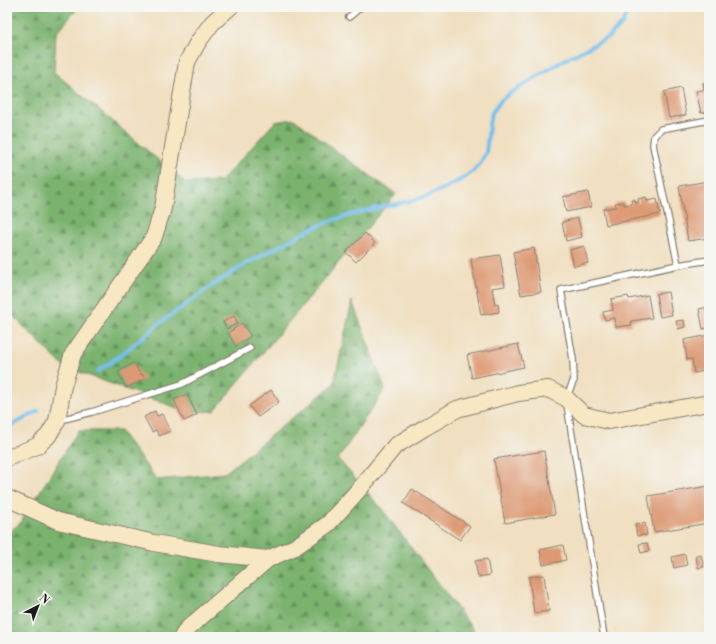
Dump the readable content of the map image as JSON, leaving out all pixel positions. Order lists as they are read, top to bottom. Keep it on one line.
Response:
{"north":"top right"}
